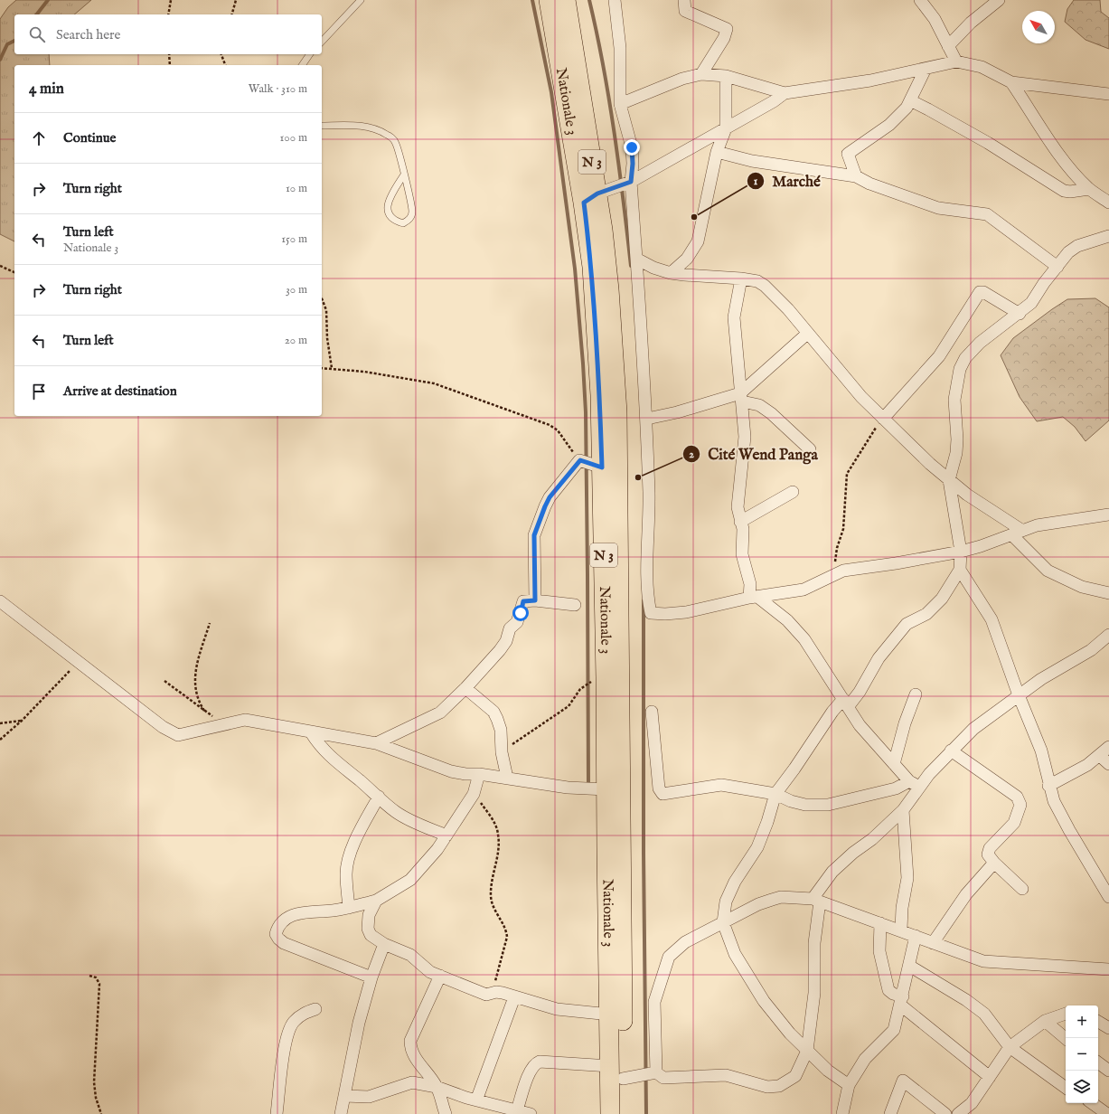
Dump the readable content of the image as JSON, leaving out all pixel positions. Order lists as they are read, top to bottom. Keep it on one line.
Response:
{"streets":{"main road":["Nationale 3","N 3"]},"crossings":[["Nationale 3","N 3"]],"places":["Marché","Cité Wend Panga"],"north":"top left","page":{"search":"Search here","heading":["4 min","Walk · 310 m"],"list":[["Continue","100 m"],["Turn right","10 m"],["Turn left","Nationale 3","150 m"],["Turn right","30 m"],["Turn left","20 m"],"Arrive at destination"],"map_buttons":["+","−"]}}
